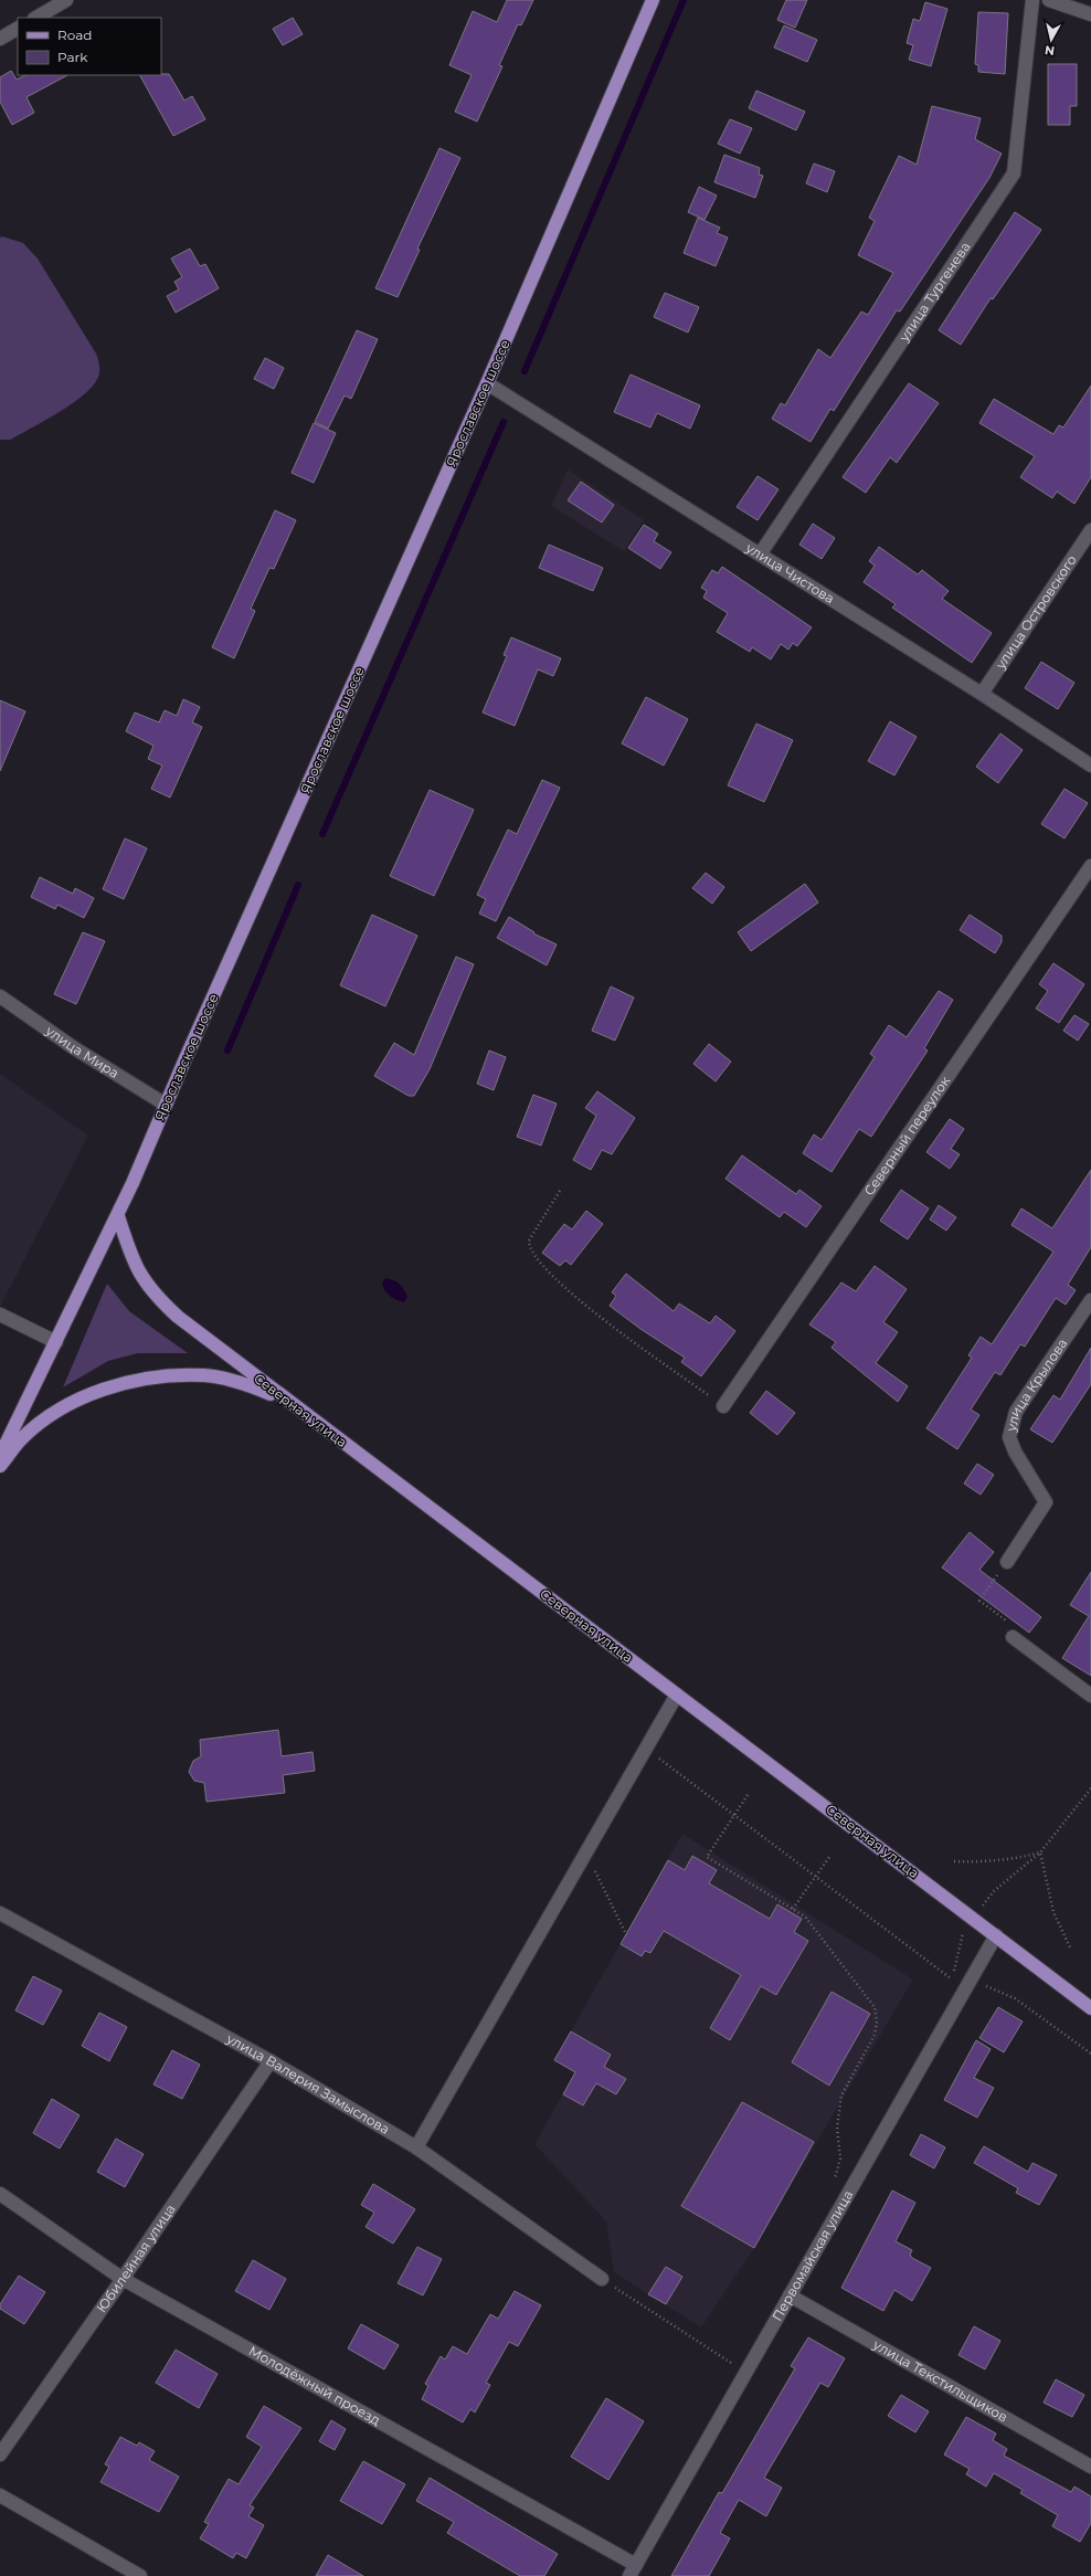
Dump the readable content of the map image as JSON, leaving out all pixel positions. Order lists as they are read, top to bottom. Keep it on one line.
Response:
{"streets":{"main road":["Ярославское шоссе","Северная улица"],"street":["улица Тургенева","улица Чистова","улица Островского","улица Мира","Северный переулок","улица Крылова","улица Валерия Замыслова","Первомайская улица","Юбилейная улица","улица Текстильщиков","Молодёжный проезд"]},"crossings":[["улица Тургенева","улица Чистова"],["Ярославское шоссе","улица Чистова"],["Ярославское шоссе","улица Мира"],["Ярославское шоссе","Северная улица"],["улица Чистова","улица Островского"],["Северная улица","Первомайская улица"],["улица Валерия Замыслова","Юбилейная улица"],["Первомайская улица","улица Текстильщиков"],["Первомайская улица","Молодёжный проезд"],["Юбилейная улица","Молодёжный проезд"]],"legend":["Road","Park"],"north":"bottom"}
